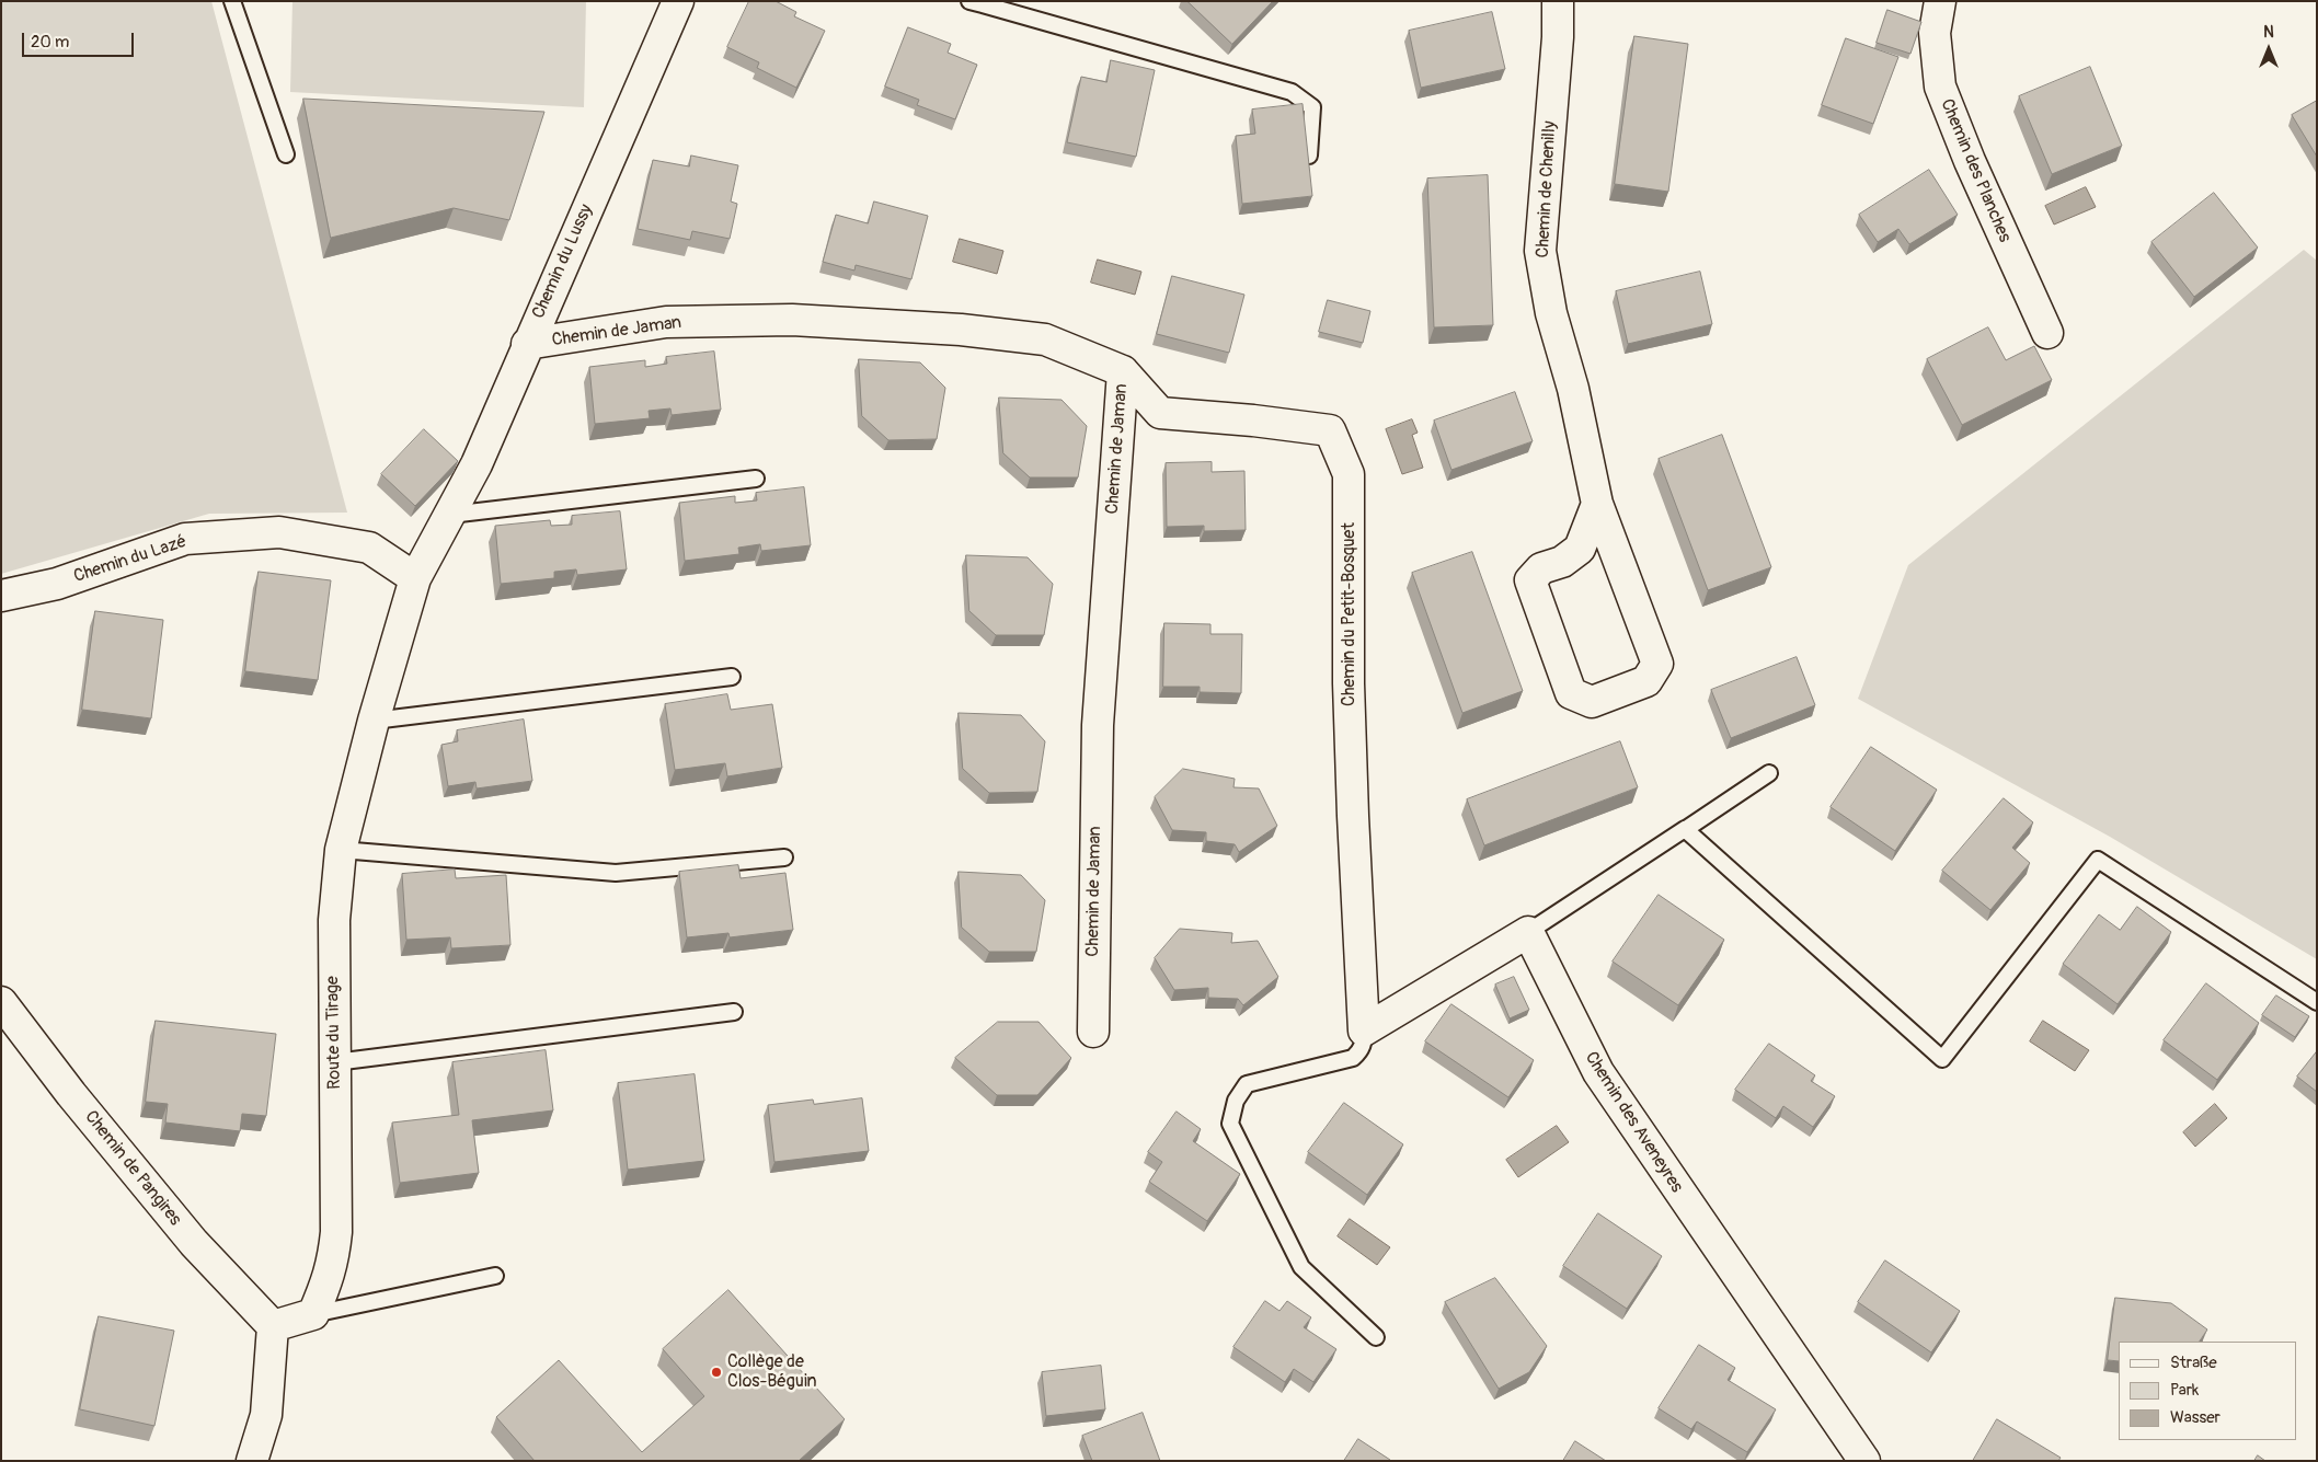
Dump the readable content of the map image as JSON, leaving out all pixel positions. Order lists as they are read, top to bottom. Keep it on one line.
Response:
{"streets":{"street":["Chemin des Planches","Chemin de Chenilly","Chemin du Lussy","Chemin de Jaman","Chemin du Lazé","Chemin du Petit-Bosquet","Route du Tirage","Chemin des Aveneyres","Chemin de Pangires"]},"crossings":[["Chemin du Lussy","Chemin de Jaman"],["Chemin du Lussy","Chemin du Lazé"],["Chemin du Lussy","Route du Tirage"],["Chemin de Jaman","Chemin du Petit-Bosquet"],["Chemin du Lazé","Route du Tirage"]],"places":["Collège de Clos-Béguin"],"legend":["Straße","Park","Wasser"],"scale_bar":"20 m","north":"top"}
